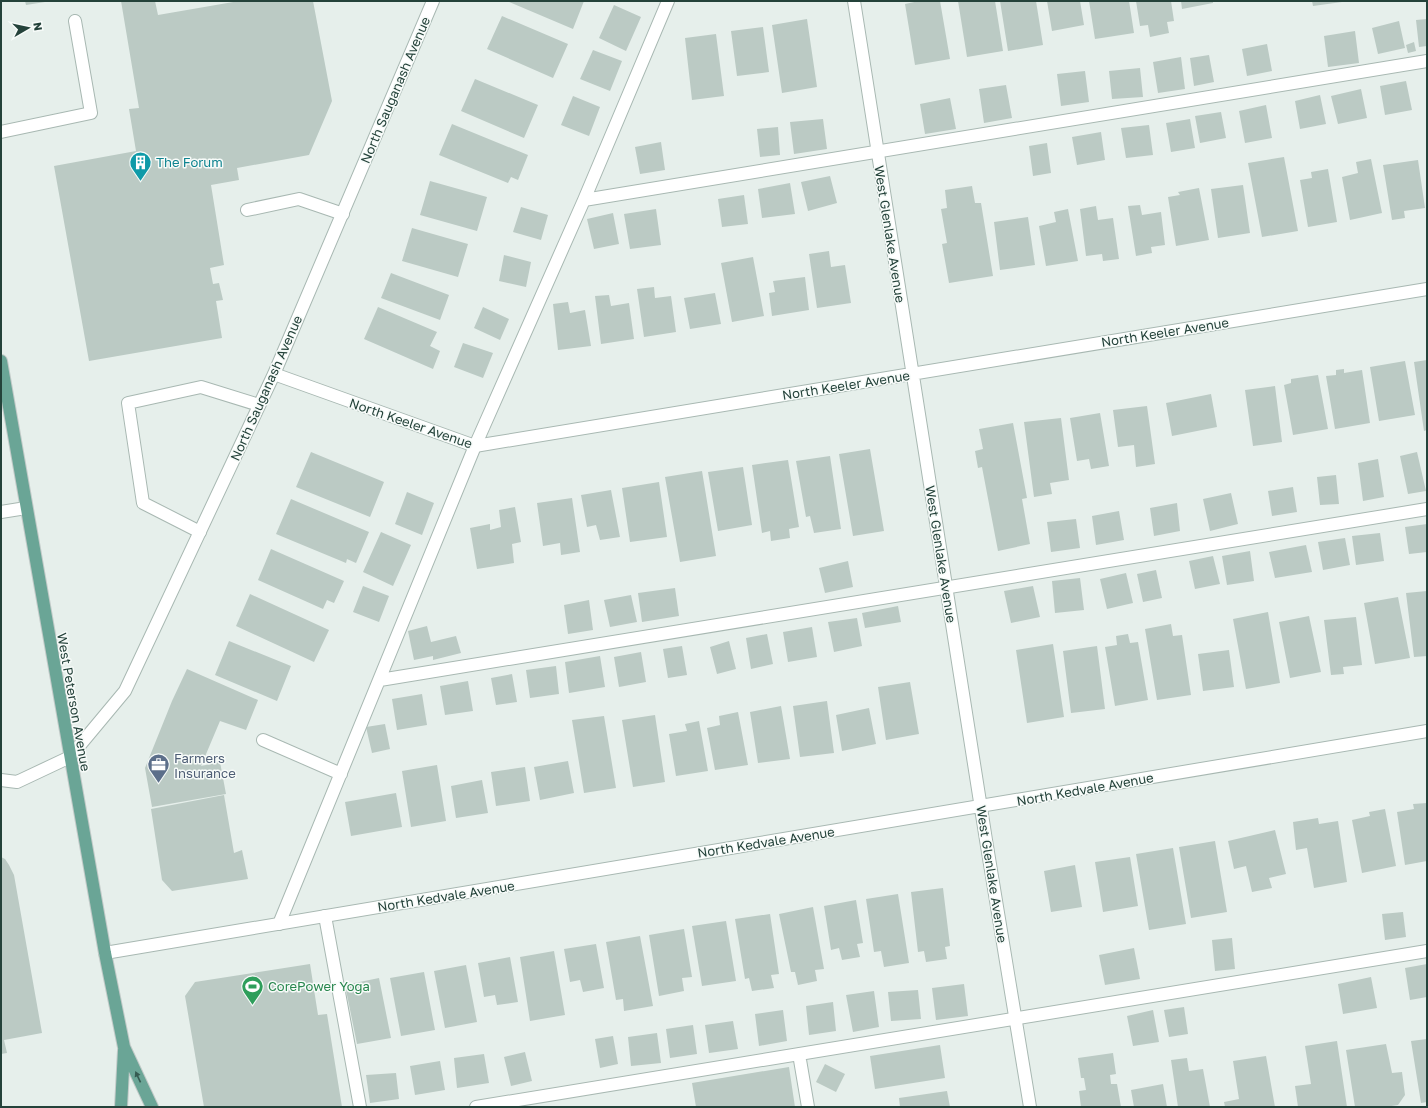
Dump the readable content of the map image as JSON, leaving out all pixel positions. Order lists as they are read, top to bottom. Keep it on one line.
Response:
{"streets":{"main road":["West Peterson Avenue"],"street":["North Sauganash Avenue","West Glenlake Avenue","North Keeler Avenue","North Kedvale Avenue"]},"crossings":[["North Sauganash Avenue","North Keeler Avenue"],["North Sauganash Avenue","West Peterson Avenue"],["West Glenlake Avenue","North Keeler Avenue"],["West Glenlake Avenue","North Kedvale Avenue"],["West Peterson Avenue","North Kedvale Avenue"]],"places":{"building":["The Forum"],"office":["Farmers Insurance"],"sports":["CorePower Yoga"]},"north":"right"}
